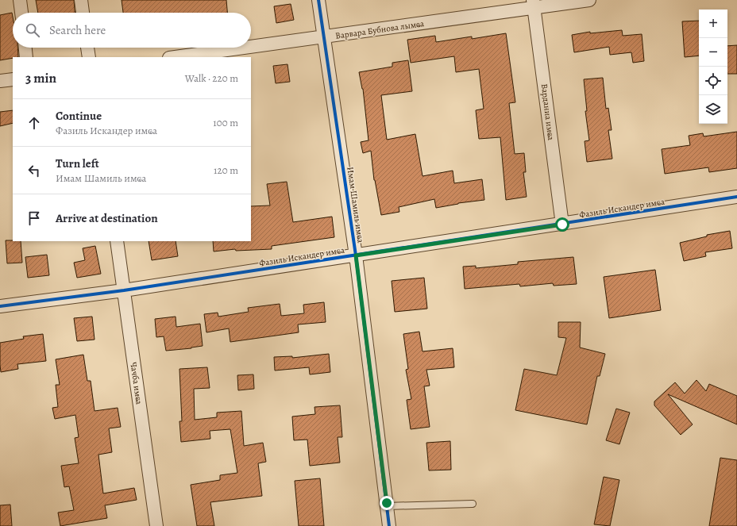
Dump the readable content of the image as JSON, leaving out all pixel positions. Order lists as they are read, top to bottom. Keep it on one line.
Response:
{"streets":{"street":["Варвара Бубнова лымҩа","Варданиа имҩа","Имам Шамиль имҩа","Фазиль Искандер имҩа","Чачба имҩа"]},"crossings":[["Варвара Бубнова лымҩа","Варданиа имҩа"],["Варвара Бубнова лымҩа","Имам Шамиль имҩа"],["Варданиа имҩа","Фазиль Искандер имҩа"],["Имам Шамиль имҩа","Фазиль Искандер имҩа"],["Фазиль Искандер имҩа","Чачба имҩа"]],"page":{"map_buttons":["+","−"],"search":"Search here","heading":["3 min","Walk · 220 m"],"list":[["Continue","Фазиль Искандер имҩа","100 m"],["Turn left","Имам Шамиль имҩа","120 m"],"Arrive at destination"]}}
